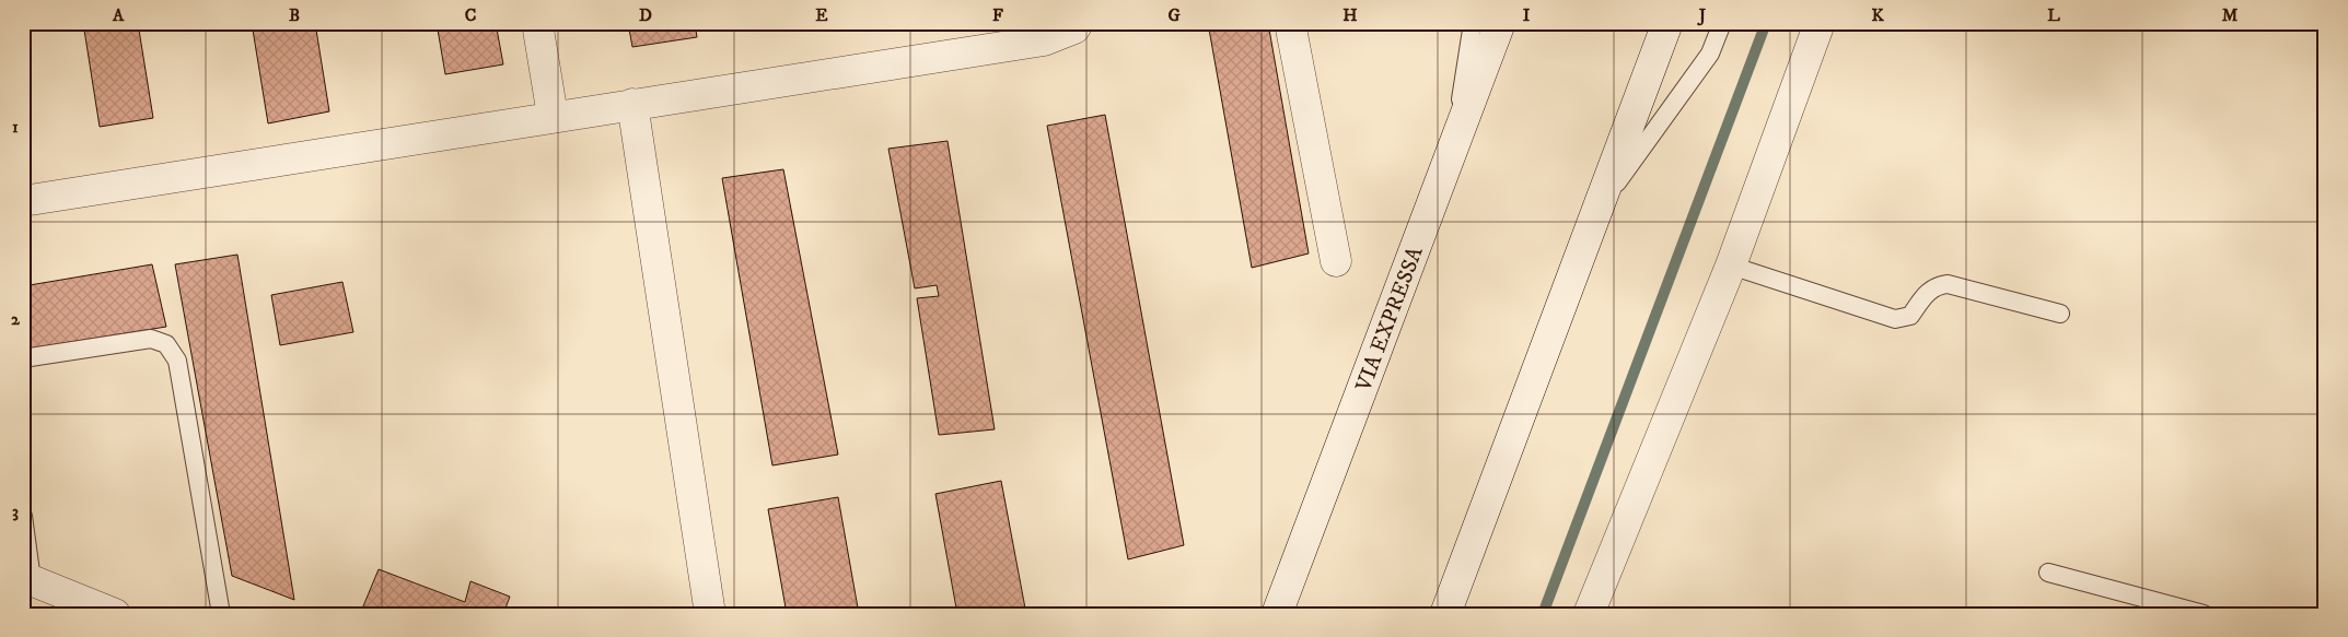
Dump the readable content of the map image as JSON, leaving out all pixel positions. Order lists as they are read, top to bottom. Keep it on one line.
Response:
{"streets":{"street":["VIA EXPRESSA"]},"grid":{"columns":["A","B","C","D","E","F","G","H","I","J","K","L","M"],"rows":["1","2","3"]}}
